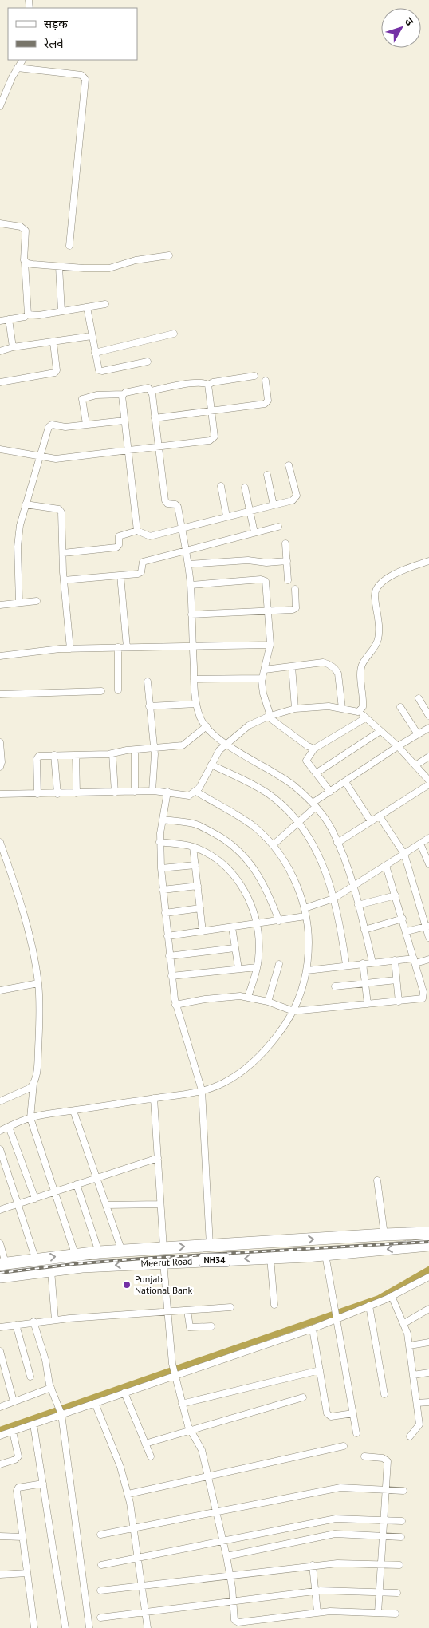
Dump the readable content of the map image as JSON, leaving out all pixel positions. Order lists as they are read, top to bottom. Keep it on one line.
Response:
{"streets":{"highway":["NH34","Meerut Road"]},"places":["Punjab National Bank"],"legend":["सड़क","रेलवे"],"north":"top right"}
